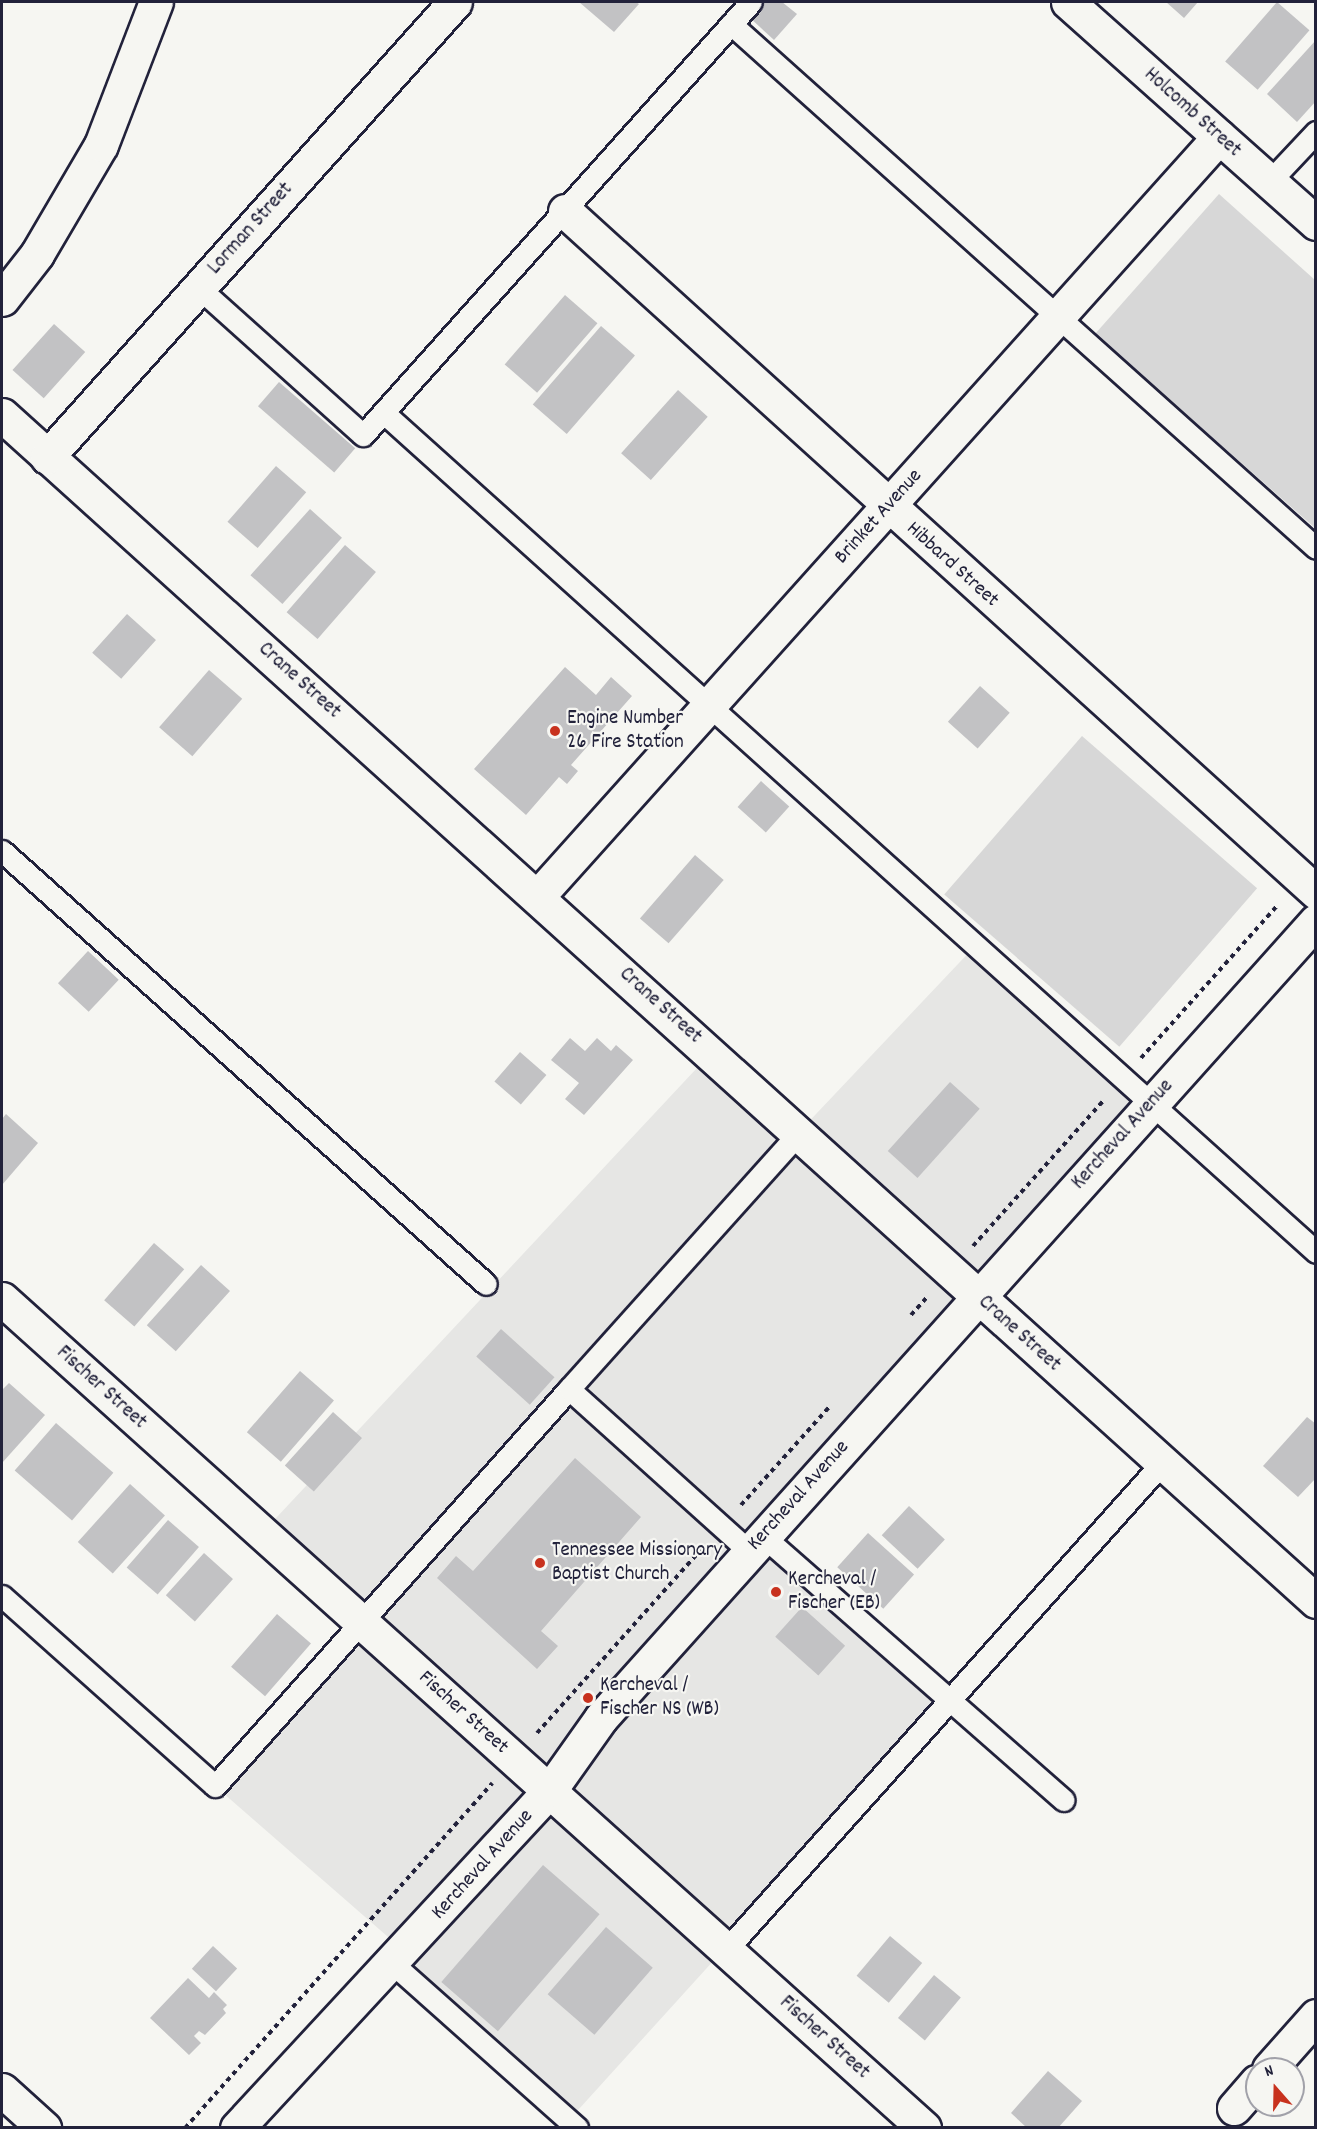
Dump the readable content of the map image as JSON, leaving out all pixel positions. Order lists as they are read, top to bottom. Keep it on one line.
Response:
{"streets":{"street":["Holcomb Street","Lorman Street","Brinket Avenue","Hibbard Street","Crane Street","Kercheval Avenue","Fischer Street"]},"crossings":[["Holcomb Street","Brinket Avenue"],["Lorman Street","Crane Street"],["Brinket Avenue","Hibbard Street"],["Brinket Avenue","Crane Street"],["Crane Street","Kercheval Avenue"],["Kercheval Avenue","Fischer Street"]],"places":["Engine Number 26 Fire Station","Tennessee Missionary Baptist Church","Kercheval / Fischer (EB)","Kercheval / Fischer NS (WB)"],"north":"top"}
